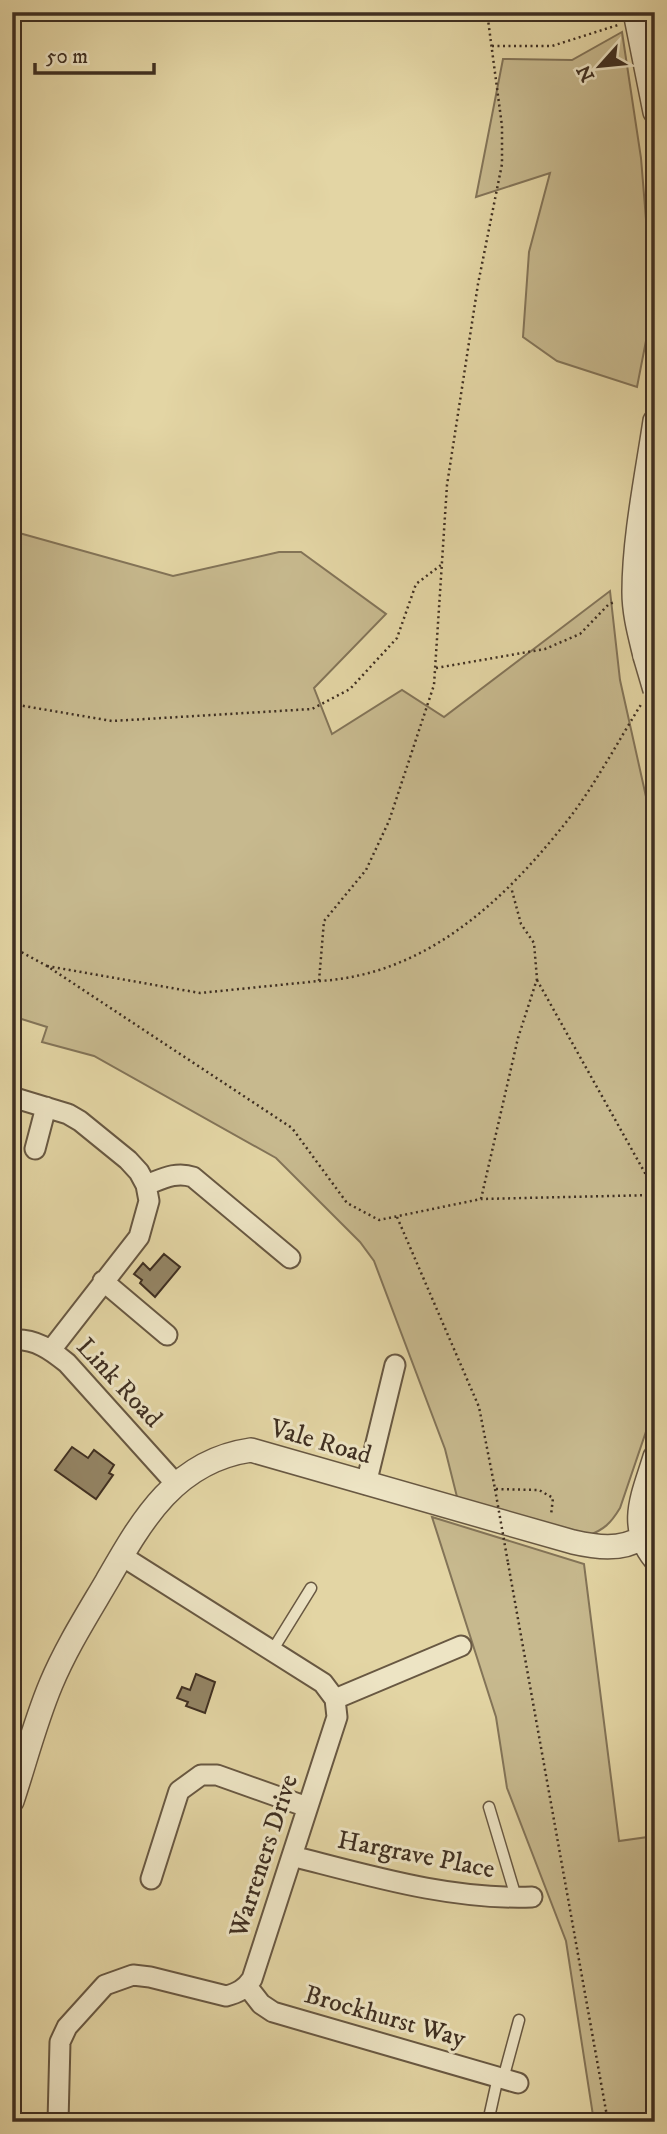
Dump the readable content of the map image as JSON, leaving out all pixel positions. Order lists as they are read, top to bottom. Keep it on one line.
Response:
{"streets":{"street":["Link Road","Vale Road","Hargrave Place","Warreners Drive","Brockhurst Way"]},"crossings":[["Link Road","Vale Road"],["Hargrave Place","Warreners Drive"],["Warreners Drive","Brockhurst Way"]],"scale_bar":"50 m","north":"bottom left"}
